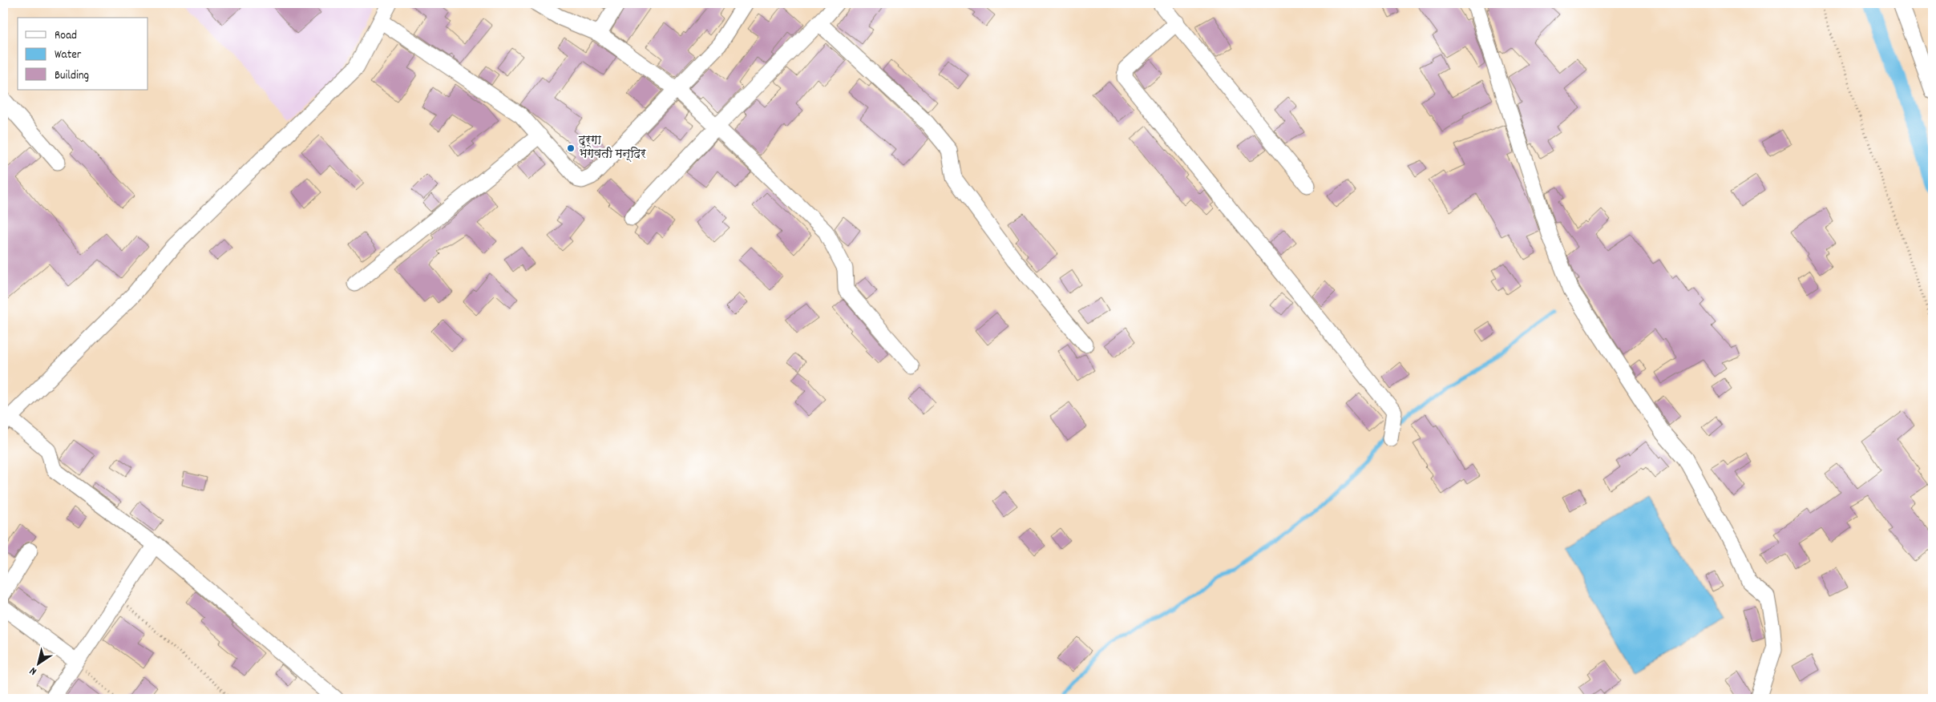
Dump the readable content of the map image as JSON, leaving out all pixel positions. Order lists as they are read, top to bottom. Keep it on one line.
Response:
{"places":["दुर्गा भगवती मन्दिर"],"legend":["Road","Water","Building"],"north":"bottom left"}
